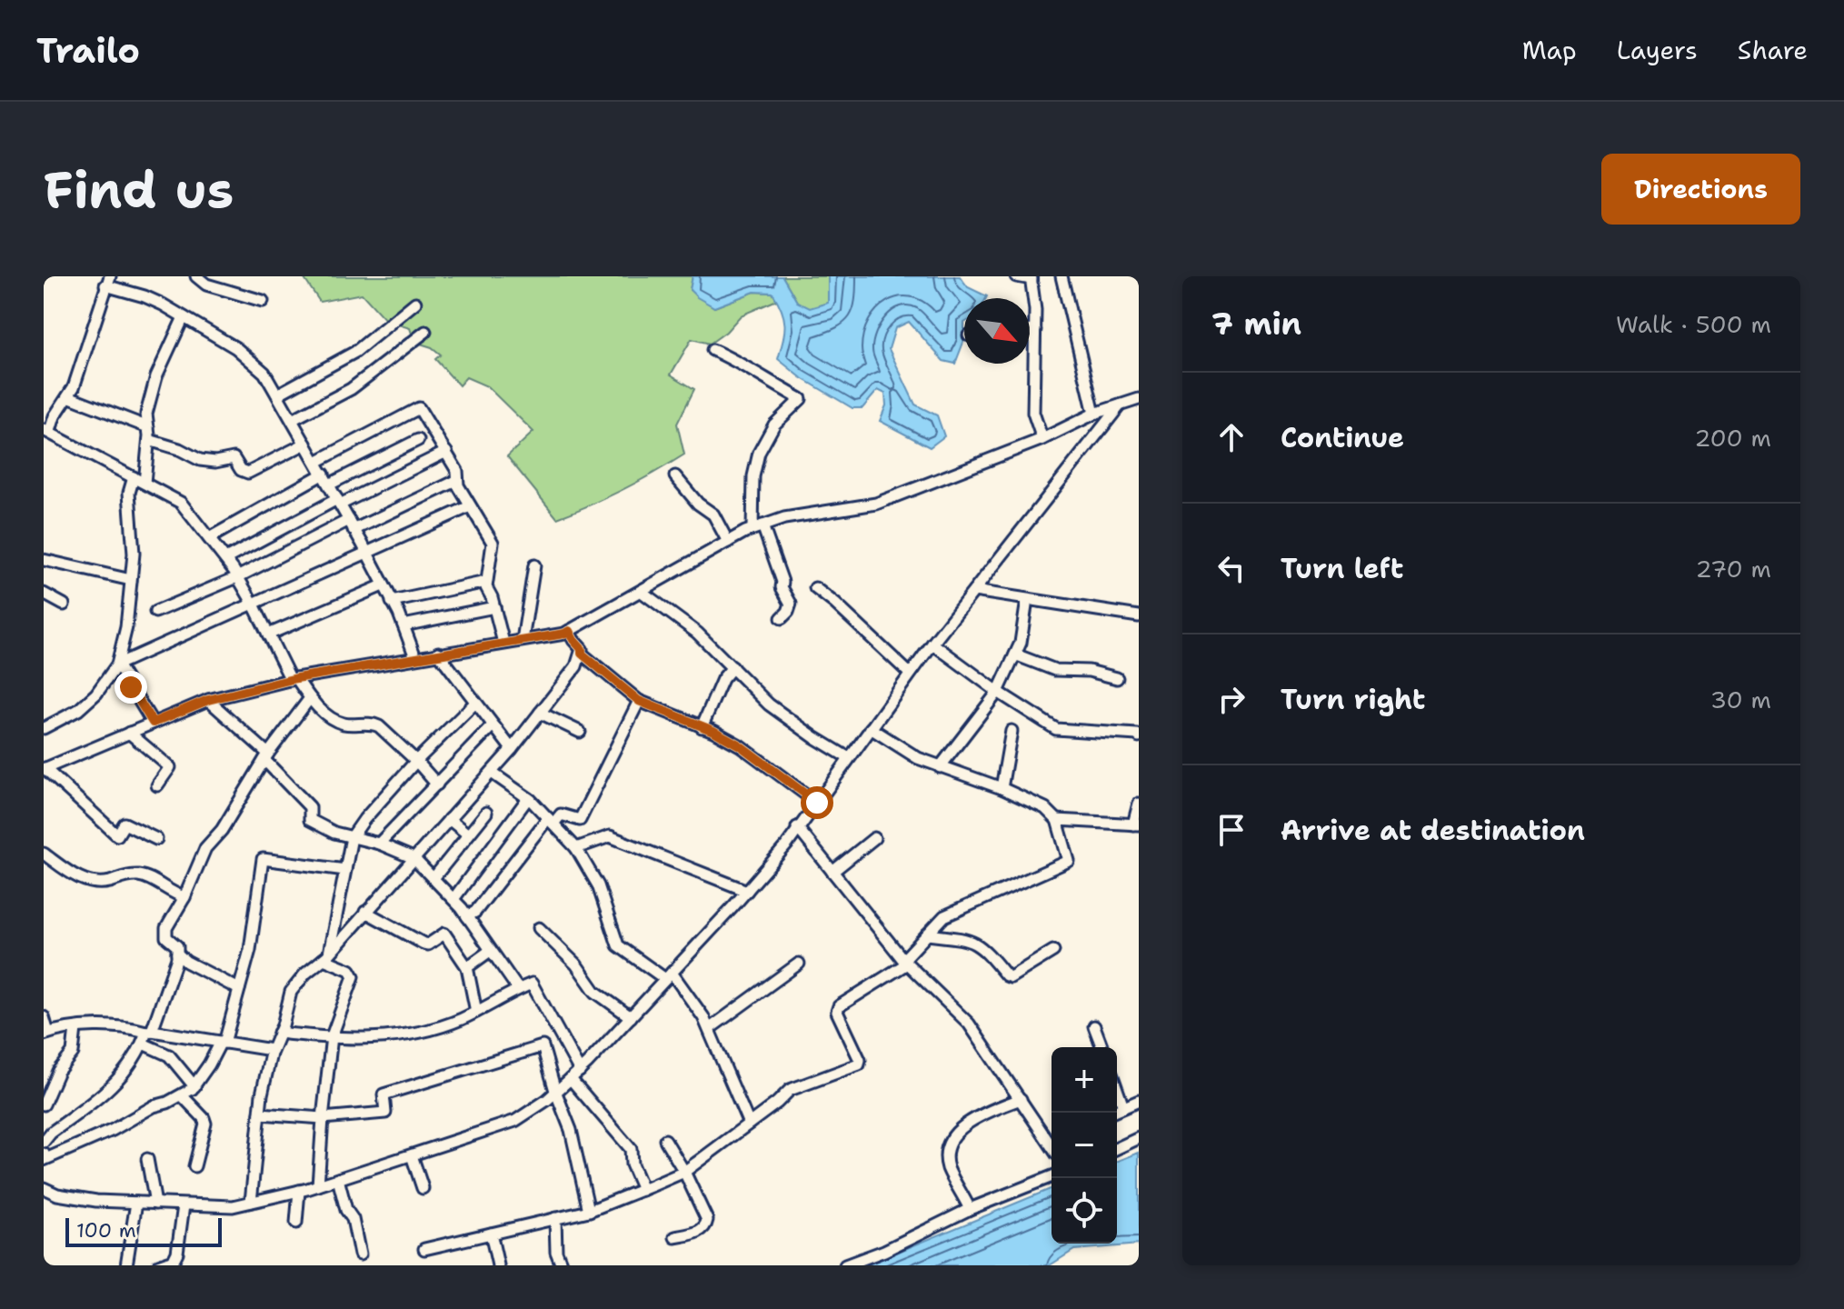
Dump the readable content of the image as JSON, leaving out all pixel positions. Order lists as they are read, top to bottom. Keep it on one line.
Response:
{"scale_bar":"100 m","north":"bottom right","page":{"header":"Trailo","nav":["Map","Layers","Share"],"buttons":"Directions","title":"Find us","heading":["7 min","Walk · 500 m"],"list":[["Continue","200 m"],["Turn left","270 m"],["Turn right","30 m"],"Arrive at destination"],"map_buttons":["+","−"],"scale":"100 m"}}
